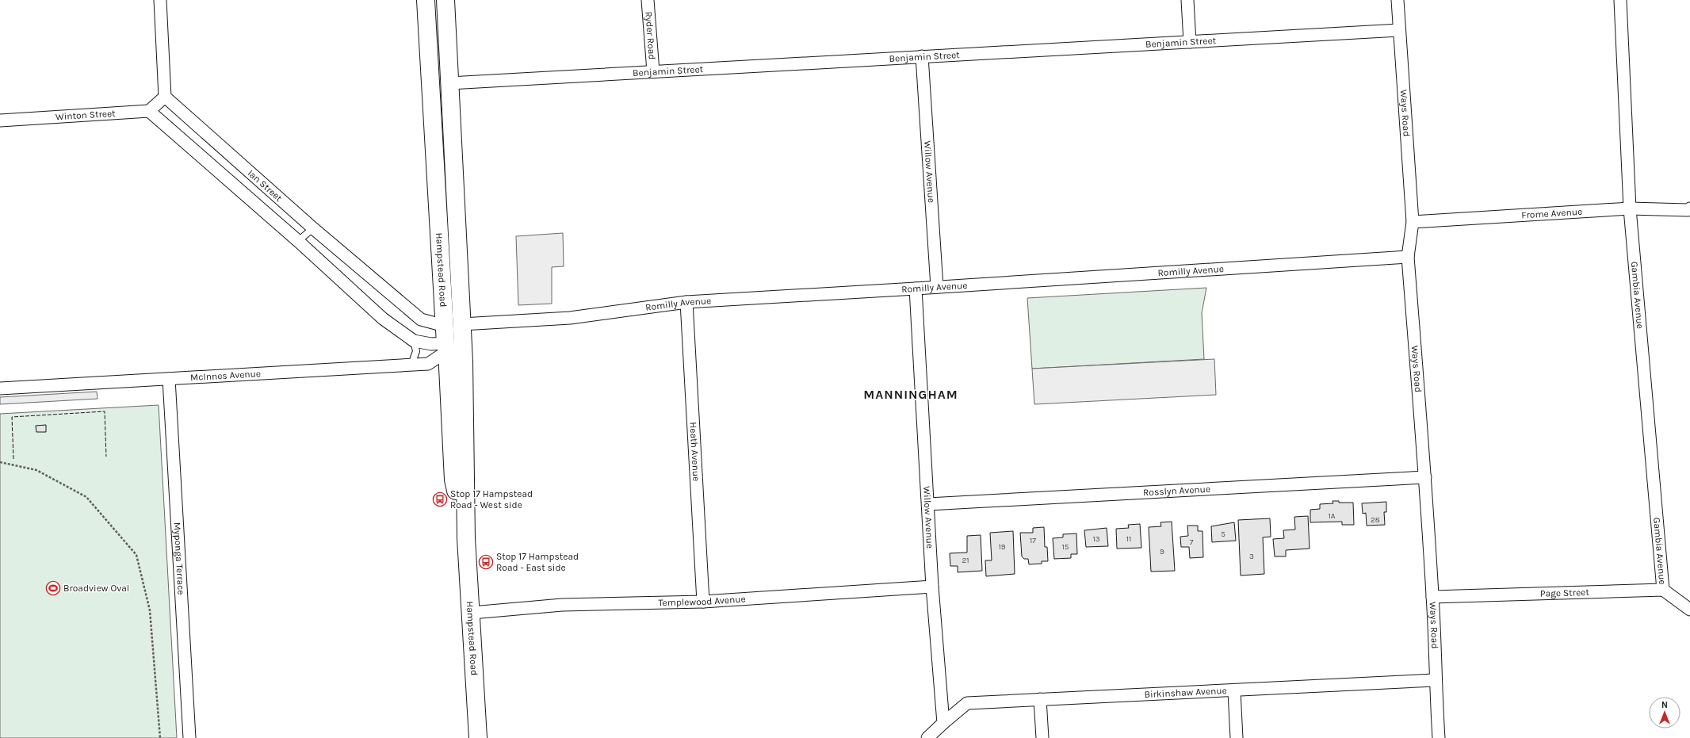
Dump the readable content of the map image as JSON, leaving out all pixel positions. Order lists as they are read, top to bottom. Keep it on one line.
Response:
{"streets":{"highway":["Hampstead Road"],"street":["Ryder Road","Benjamin Street","Ways Road","Winton Street","Willow Avenue","Ian Street","Frome Avenue","Romilly Avenue","Gambia Avenue","McInnes Avenue","Heath Avenue","Rosslyn Avenue","Myponga Terrace","Page Street","Templewood Avenue","Birkinshaw Avenue"]},"crossings":[["Ryder Road","Benjamin Street"],["Benjamin Street","Ways Road"],["Benjamin Street","Willow Avenue"],["Benjamin Street","Hampstead Road"],["Ways Road","Frome Avenue"],["Ways Road","Romilly Avenue"],["Ways Road","Rosslyn Avenue"],["Ways Road","Page Street"],["Ways Road","Birkinshaw Avenue"],["Winton Street","Ian Street"],["Willow Avenue","Romilly Avenue"],["Willow Avenue","Rosslyn Avenue"],["Willow Avenue","Templewood Avenue"],["Willow Avenue","Birkinshaw Avenue"],["Ian Street","Hampstead Road"],["Ian Street","McInnes Avenue"],["Frome Avenue","Gambia Avenue"],["Hampstead Road","Romilly Avenue"],["Hampstead Road","McInnes Avenue"],["Hampstead Road","Templewood Avenue"],["Romilly Avenue","Heath Avenue"],["Gambia Avenue","Page Street"],["McInnes Avenue","Myponga Terrace"],["Heath Avenue","Templewood Avenue"]],"districts":["MANNINGHAM"],"places":{"bus stop":["Stop 17 Hampstead Road - West side","Stop 17 Hampstead Road - East side"],"sports":["Broadview Oval"]},"house_numbers":["1A","28","5","13","11","17","7","19","15","9","3","21"],"north":"top"}
